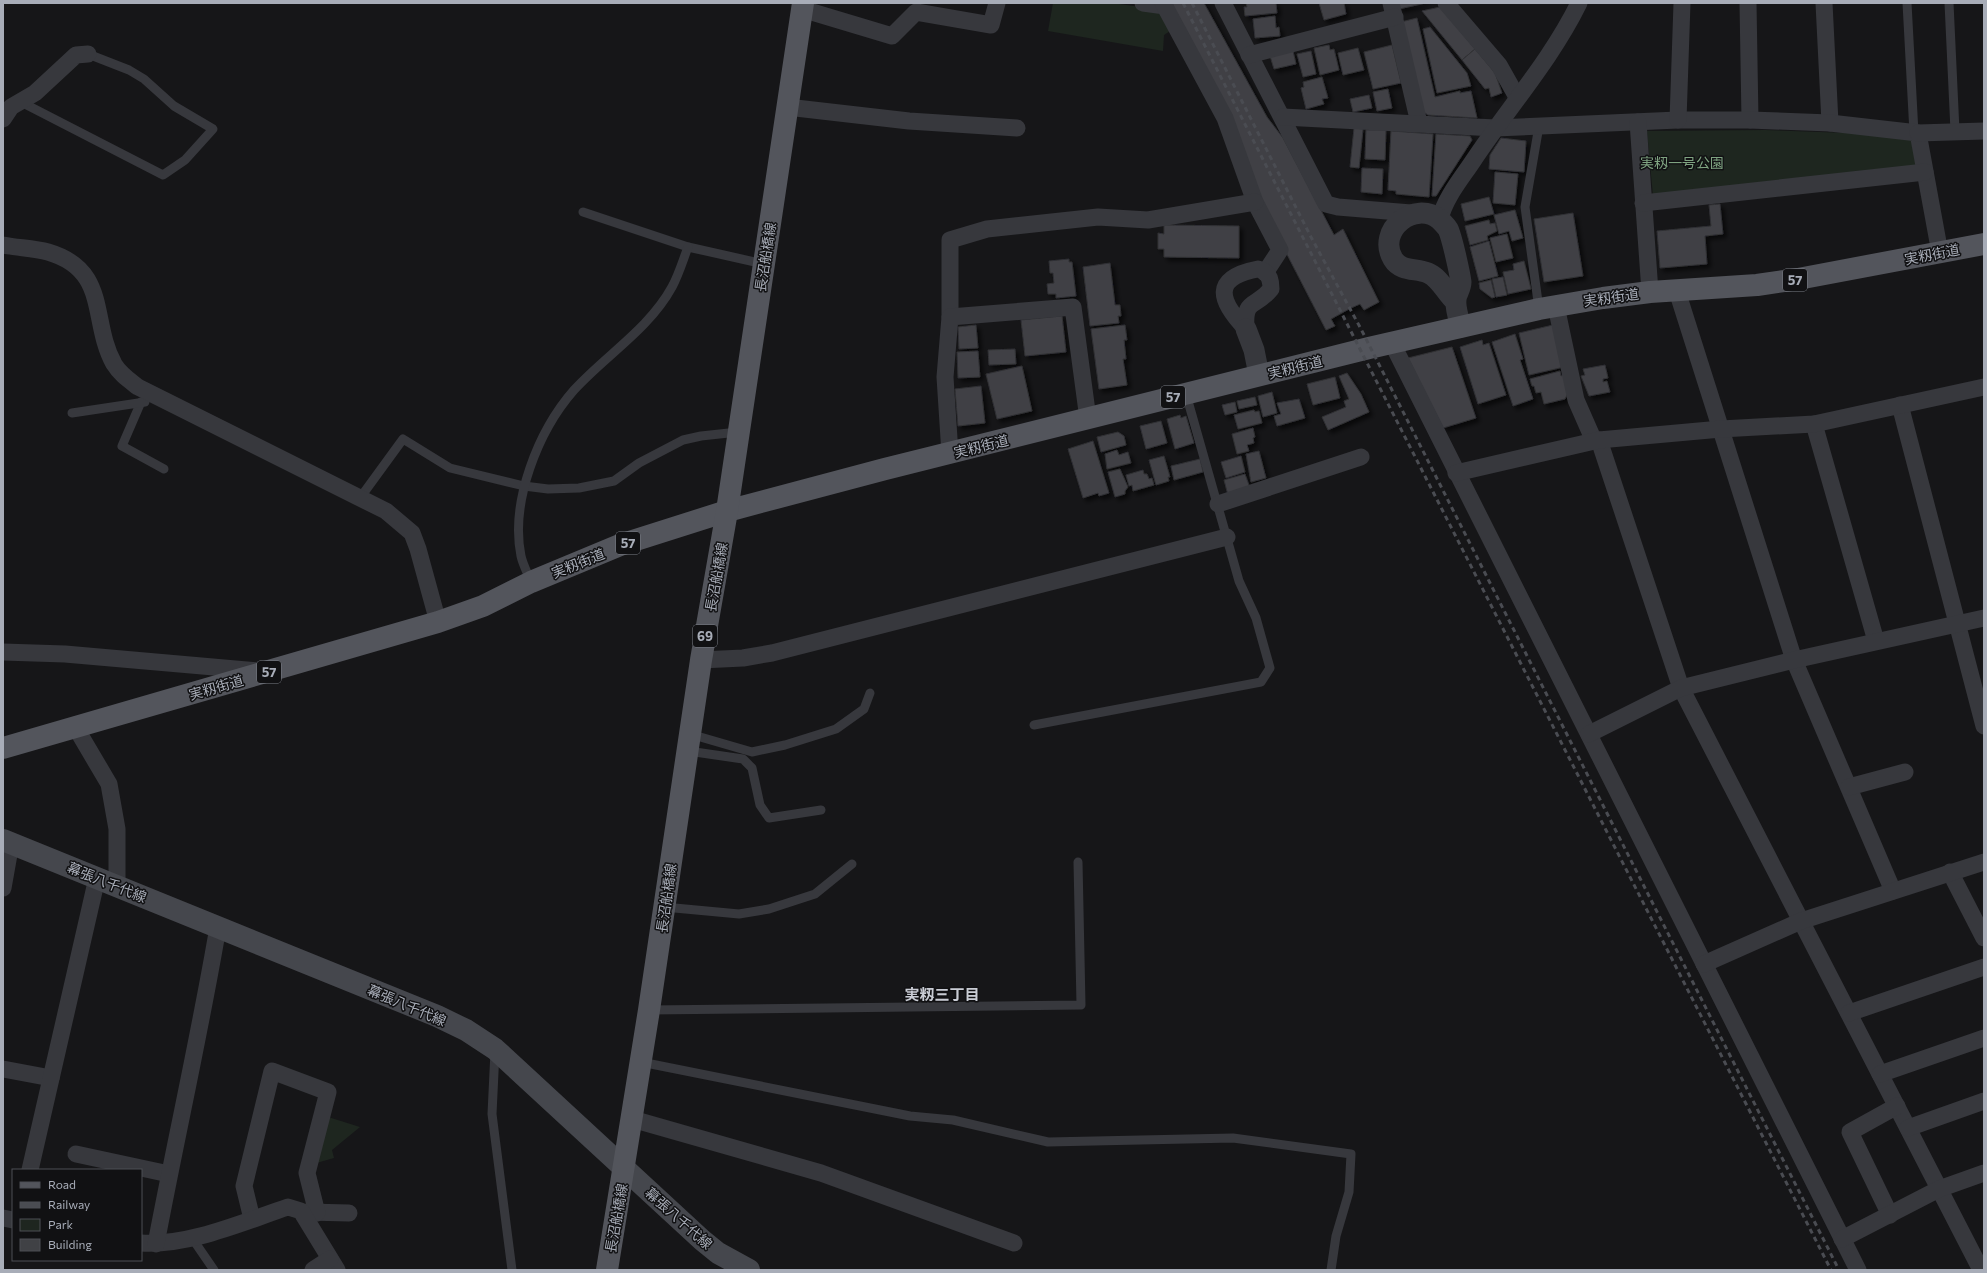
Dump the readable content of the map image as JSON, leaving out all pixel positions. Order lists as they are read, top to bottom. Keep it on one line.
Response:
{"streets":{"main road":["実籾街道","長沼船橋線","57","69","幕張八千代線"]},"crossings":[["実籾街道","長沼船橋線"],["長沼船橋線","幕張八千代線"]],"districts":["実籾三丁目"],"parks":["実籾一号公園"],"legend":["Road","Railway","Park","Building"]}
